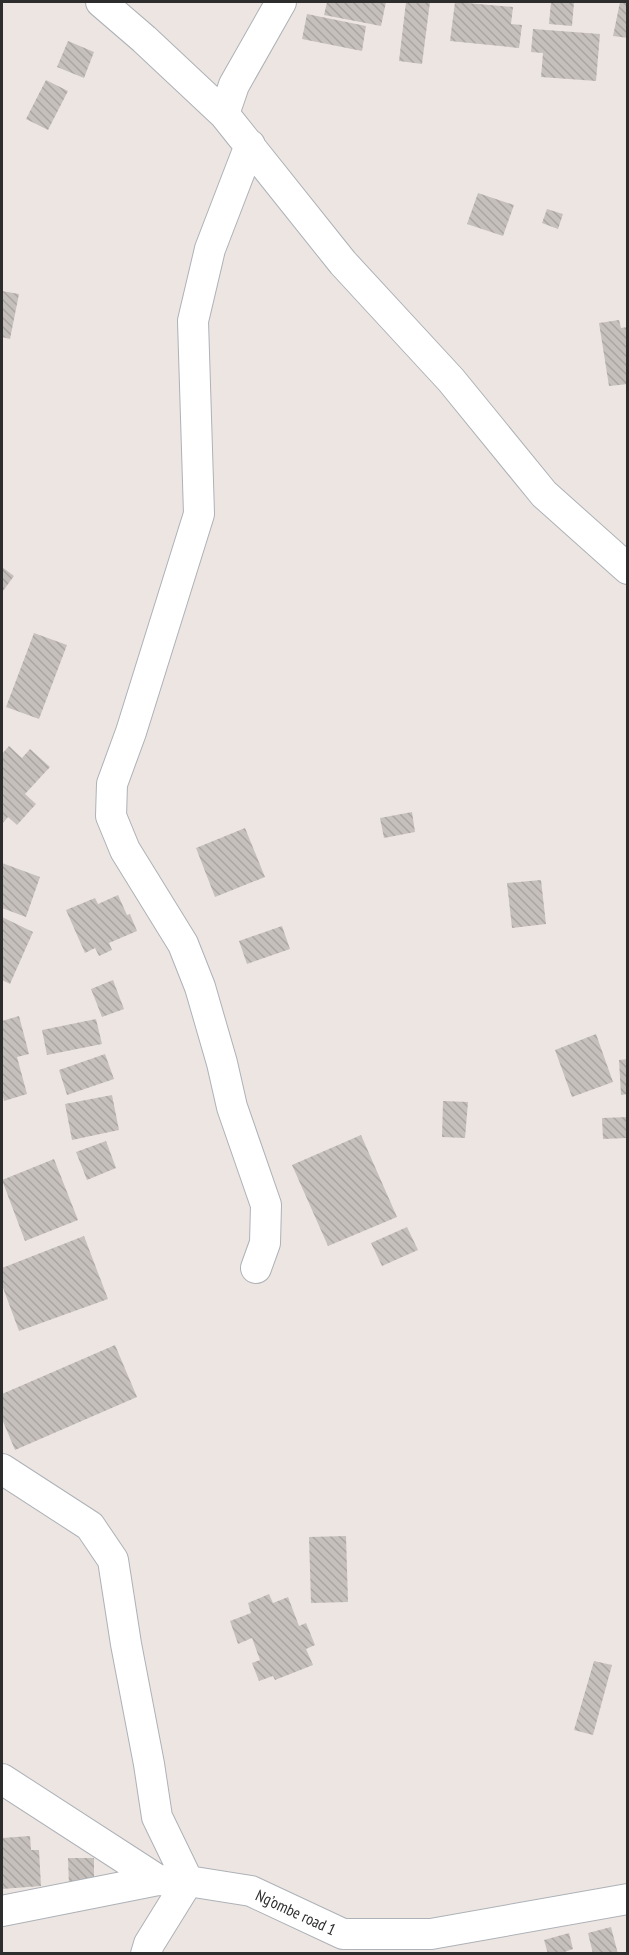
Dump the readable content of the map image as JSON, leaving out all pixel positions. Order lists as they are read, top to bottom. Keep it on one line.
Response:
{"streets":{"street":["Ng’ombe road 1"]}}
